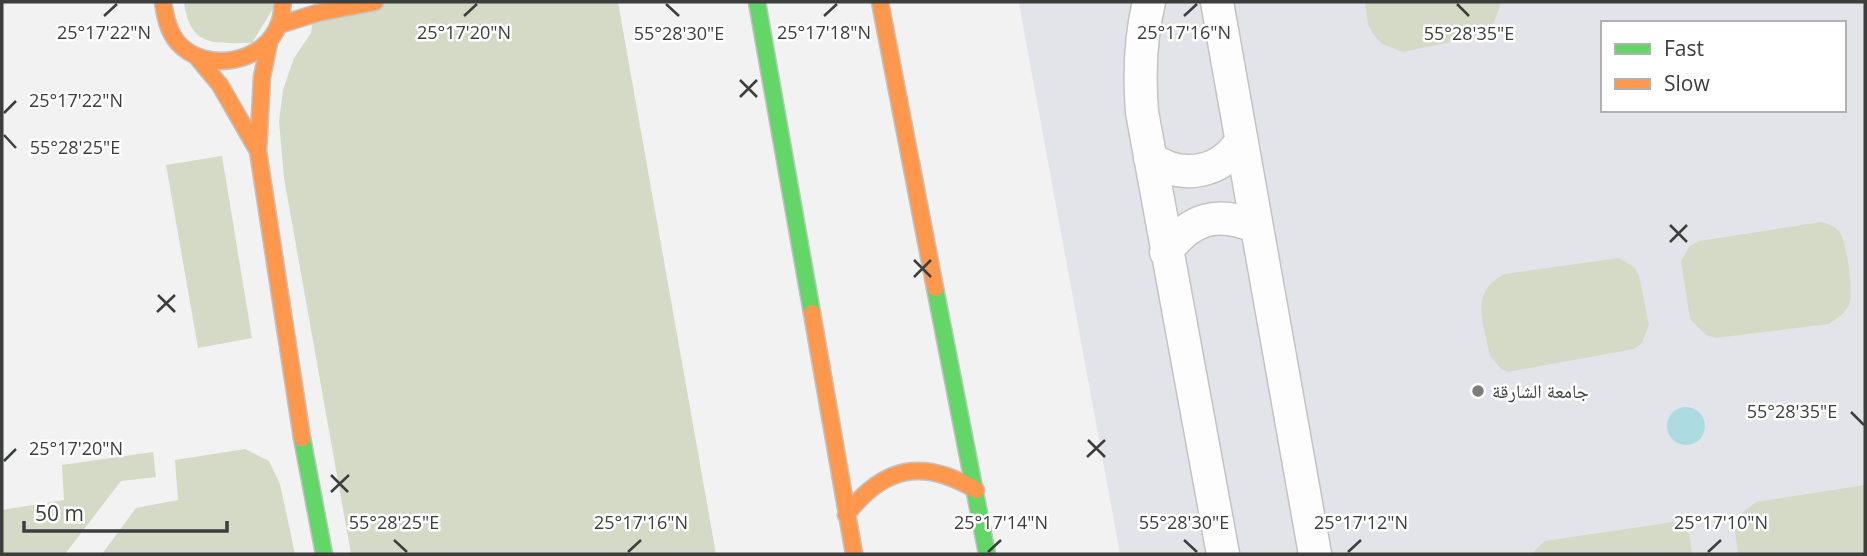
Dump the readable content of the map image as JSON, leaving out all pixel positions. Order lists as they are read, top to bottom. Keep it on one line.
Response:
{"places":["جامعة الشارقة"],"legend":["Fast","Slow"],"scale_bar":"50 m","coordinates":["25°17'22\"N","25°17'20\"N","25°17'18\"N","25°17'16\"N","55°28'30\"E","55°28'35\"E","55°28'25\"E","25°17'14\"N","25°17'12\"N","25°17'10\"N"]}
